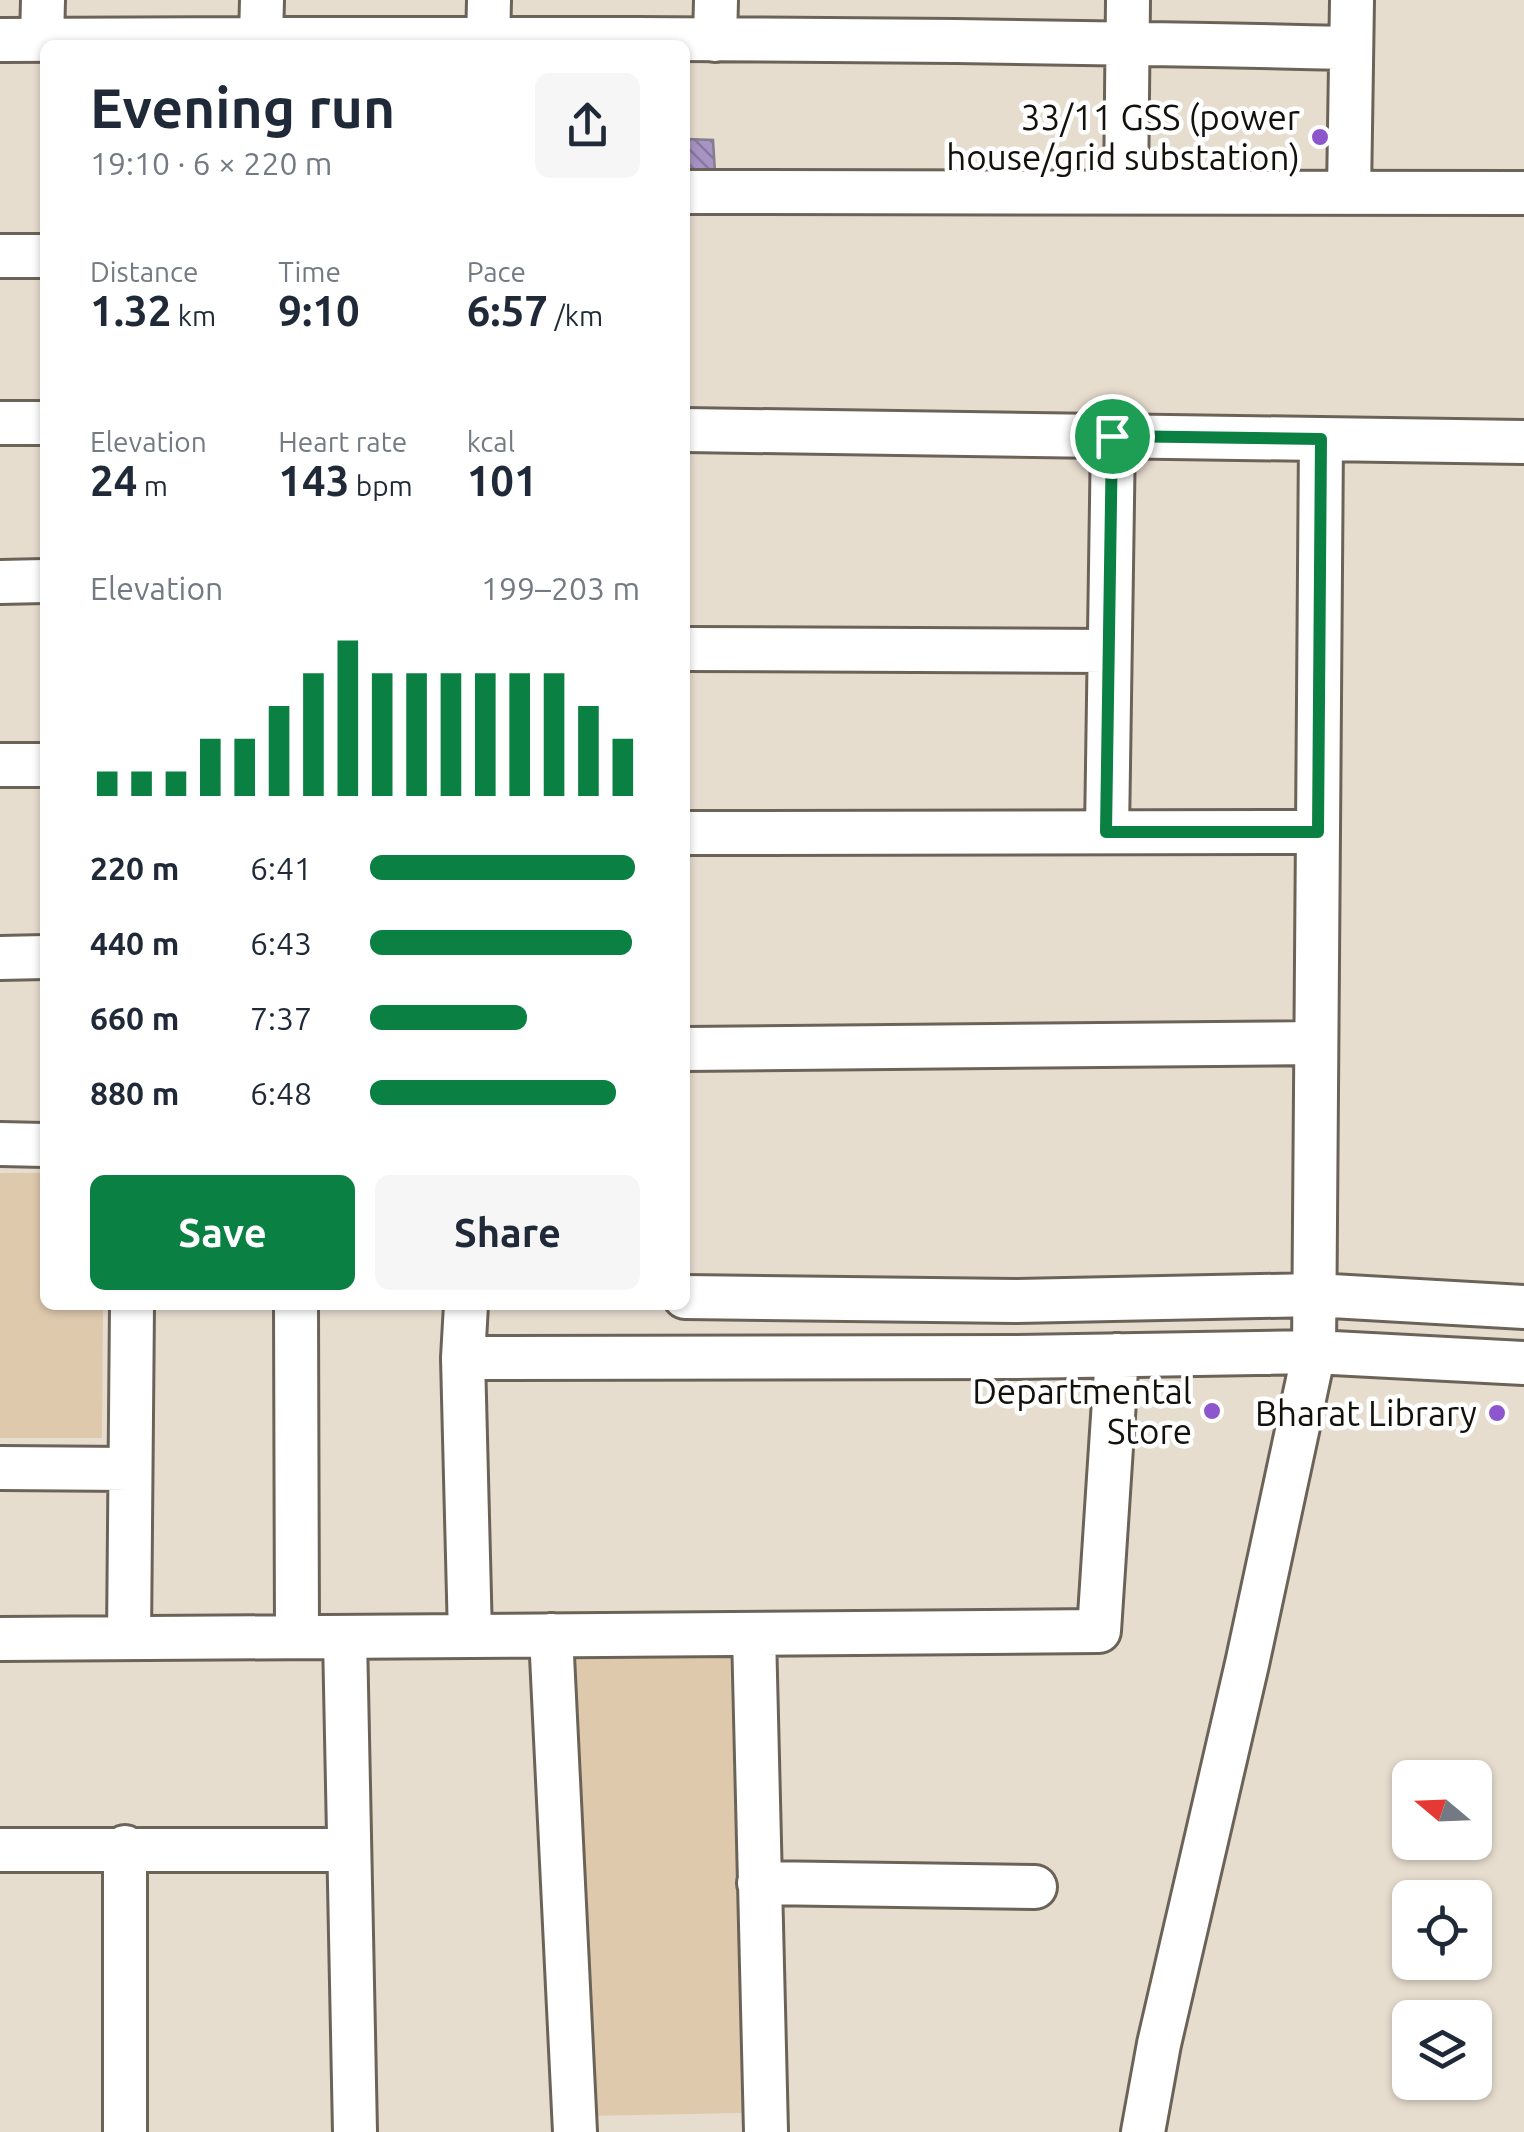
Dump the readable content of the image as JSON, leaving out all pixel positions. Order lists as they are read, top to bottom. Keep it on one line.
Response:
{"places":["33/11 GSS (power house/grid substation)","Departmental Store","Bharat Library"],"north":"left","page":{"heading":["Evening run","19:10 · 6 × 220 m"],"stats":[["Distance","1.32 km"],["Time","9:10"],["Pace","6:57 /km"],["Elevation","24 m"],["Heart rate","143 bpm"],["kcal","101"]],"chart":["Elevation","199–203 m"],"list":[{"name":"220 m","note":"6:41"},{"name":"440 m","note":"6:43"},{"name":"660 m","note":"7:37"},{"name":"880 m","note":"6:48"}],"buttons":["Save","Share"]}}
